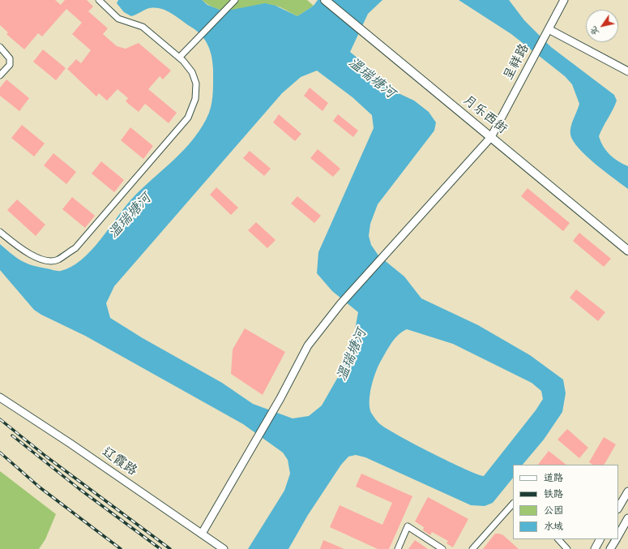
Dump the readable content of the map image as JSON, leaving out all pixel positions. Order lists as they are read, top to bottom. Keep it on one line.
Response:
{"streets":{"main road":["月乐西街"],"street":["呈祥路","辽霞路"]},"crossings":[["呈祥路","月乐西街"],["呈祥路","辽霞路"]],"water":["温瑞塘河"],"legend":["道路","铁路","公园","水域"],"north":"bottom left"}
